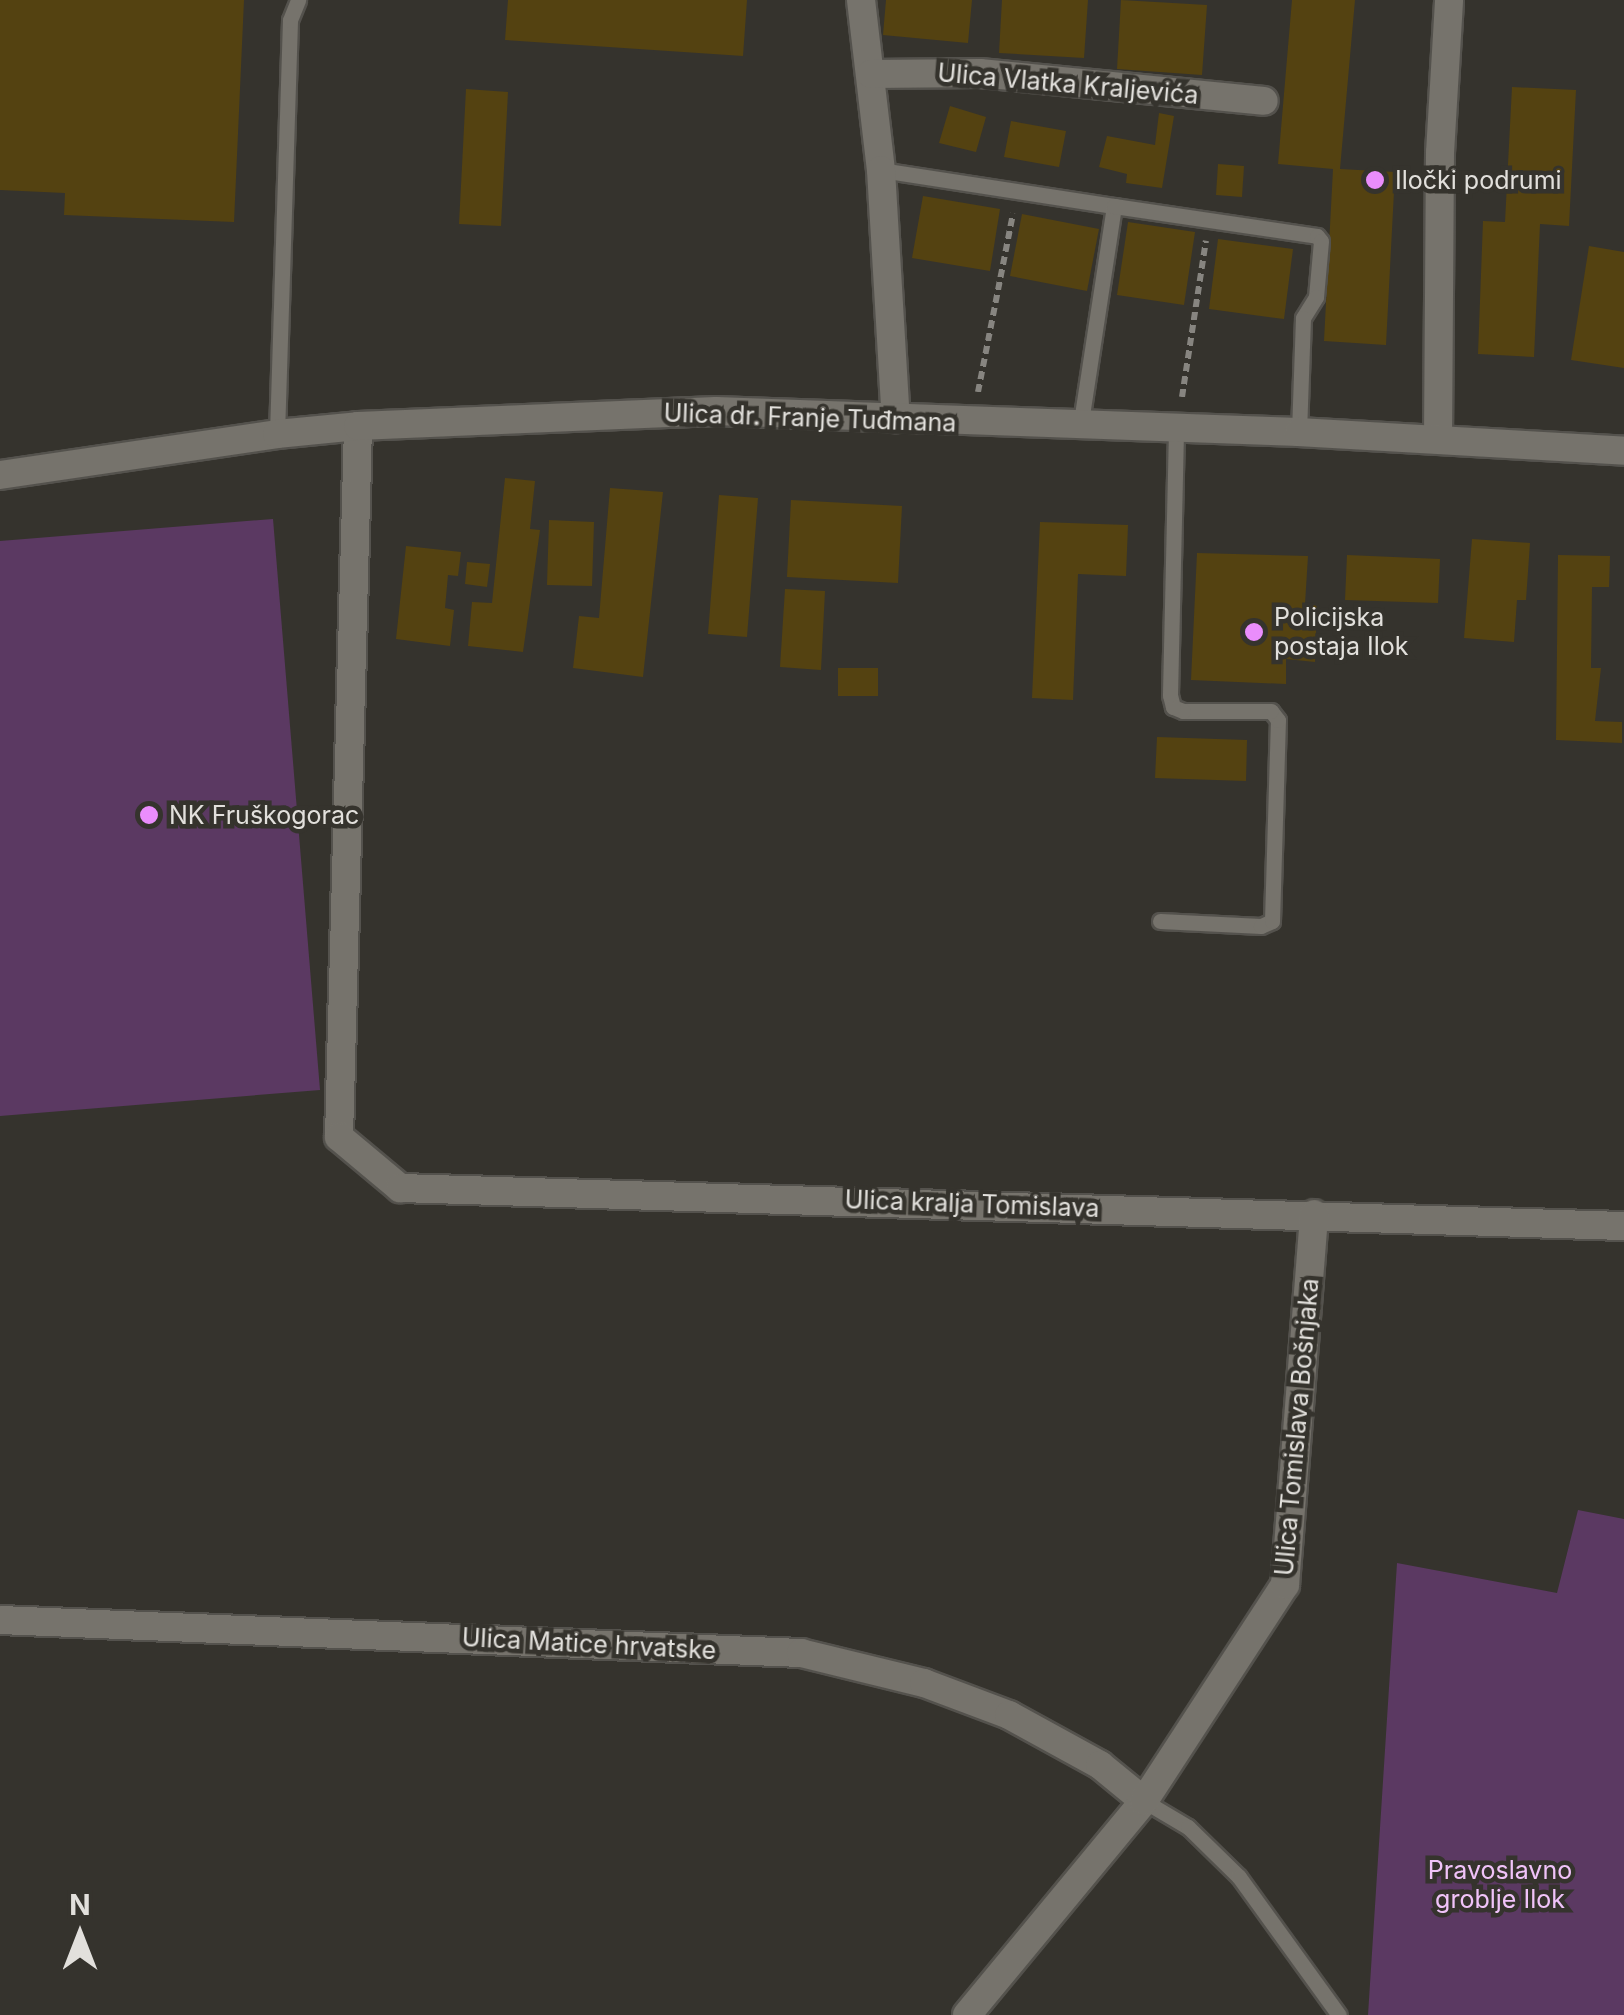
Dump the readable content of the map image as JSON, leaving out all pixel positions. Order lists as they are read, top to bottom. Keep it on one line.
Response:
{"streets":{"street":["Ulica Vlatka Kraljevića","Ulica dr. Franje Tuđmana","Ulica kralja Tomislava","Ulica Tomislava Bošnjaka","Ulica Matice hrvatske"]},"crossings":[["Ulica dr. Franje Tuđmana","Ulica kralja Tomislava"],["Ulica kralja Tomislava","Ulica Tomislava Bošnjaka"],["Ulica Tomislava Bošnjaka","Ulica Matice hrvatske"]],"parks":["Pravoslavno groblje Ilok"],"places":["Iločki podrumi","Policijska postaja Ilok","NK Fruškogorac"],"north":"top"}
